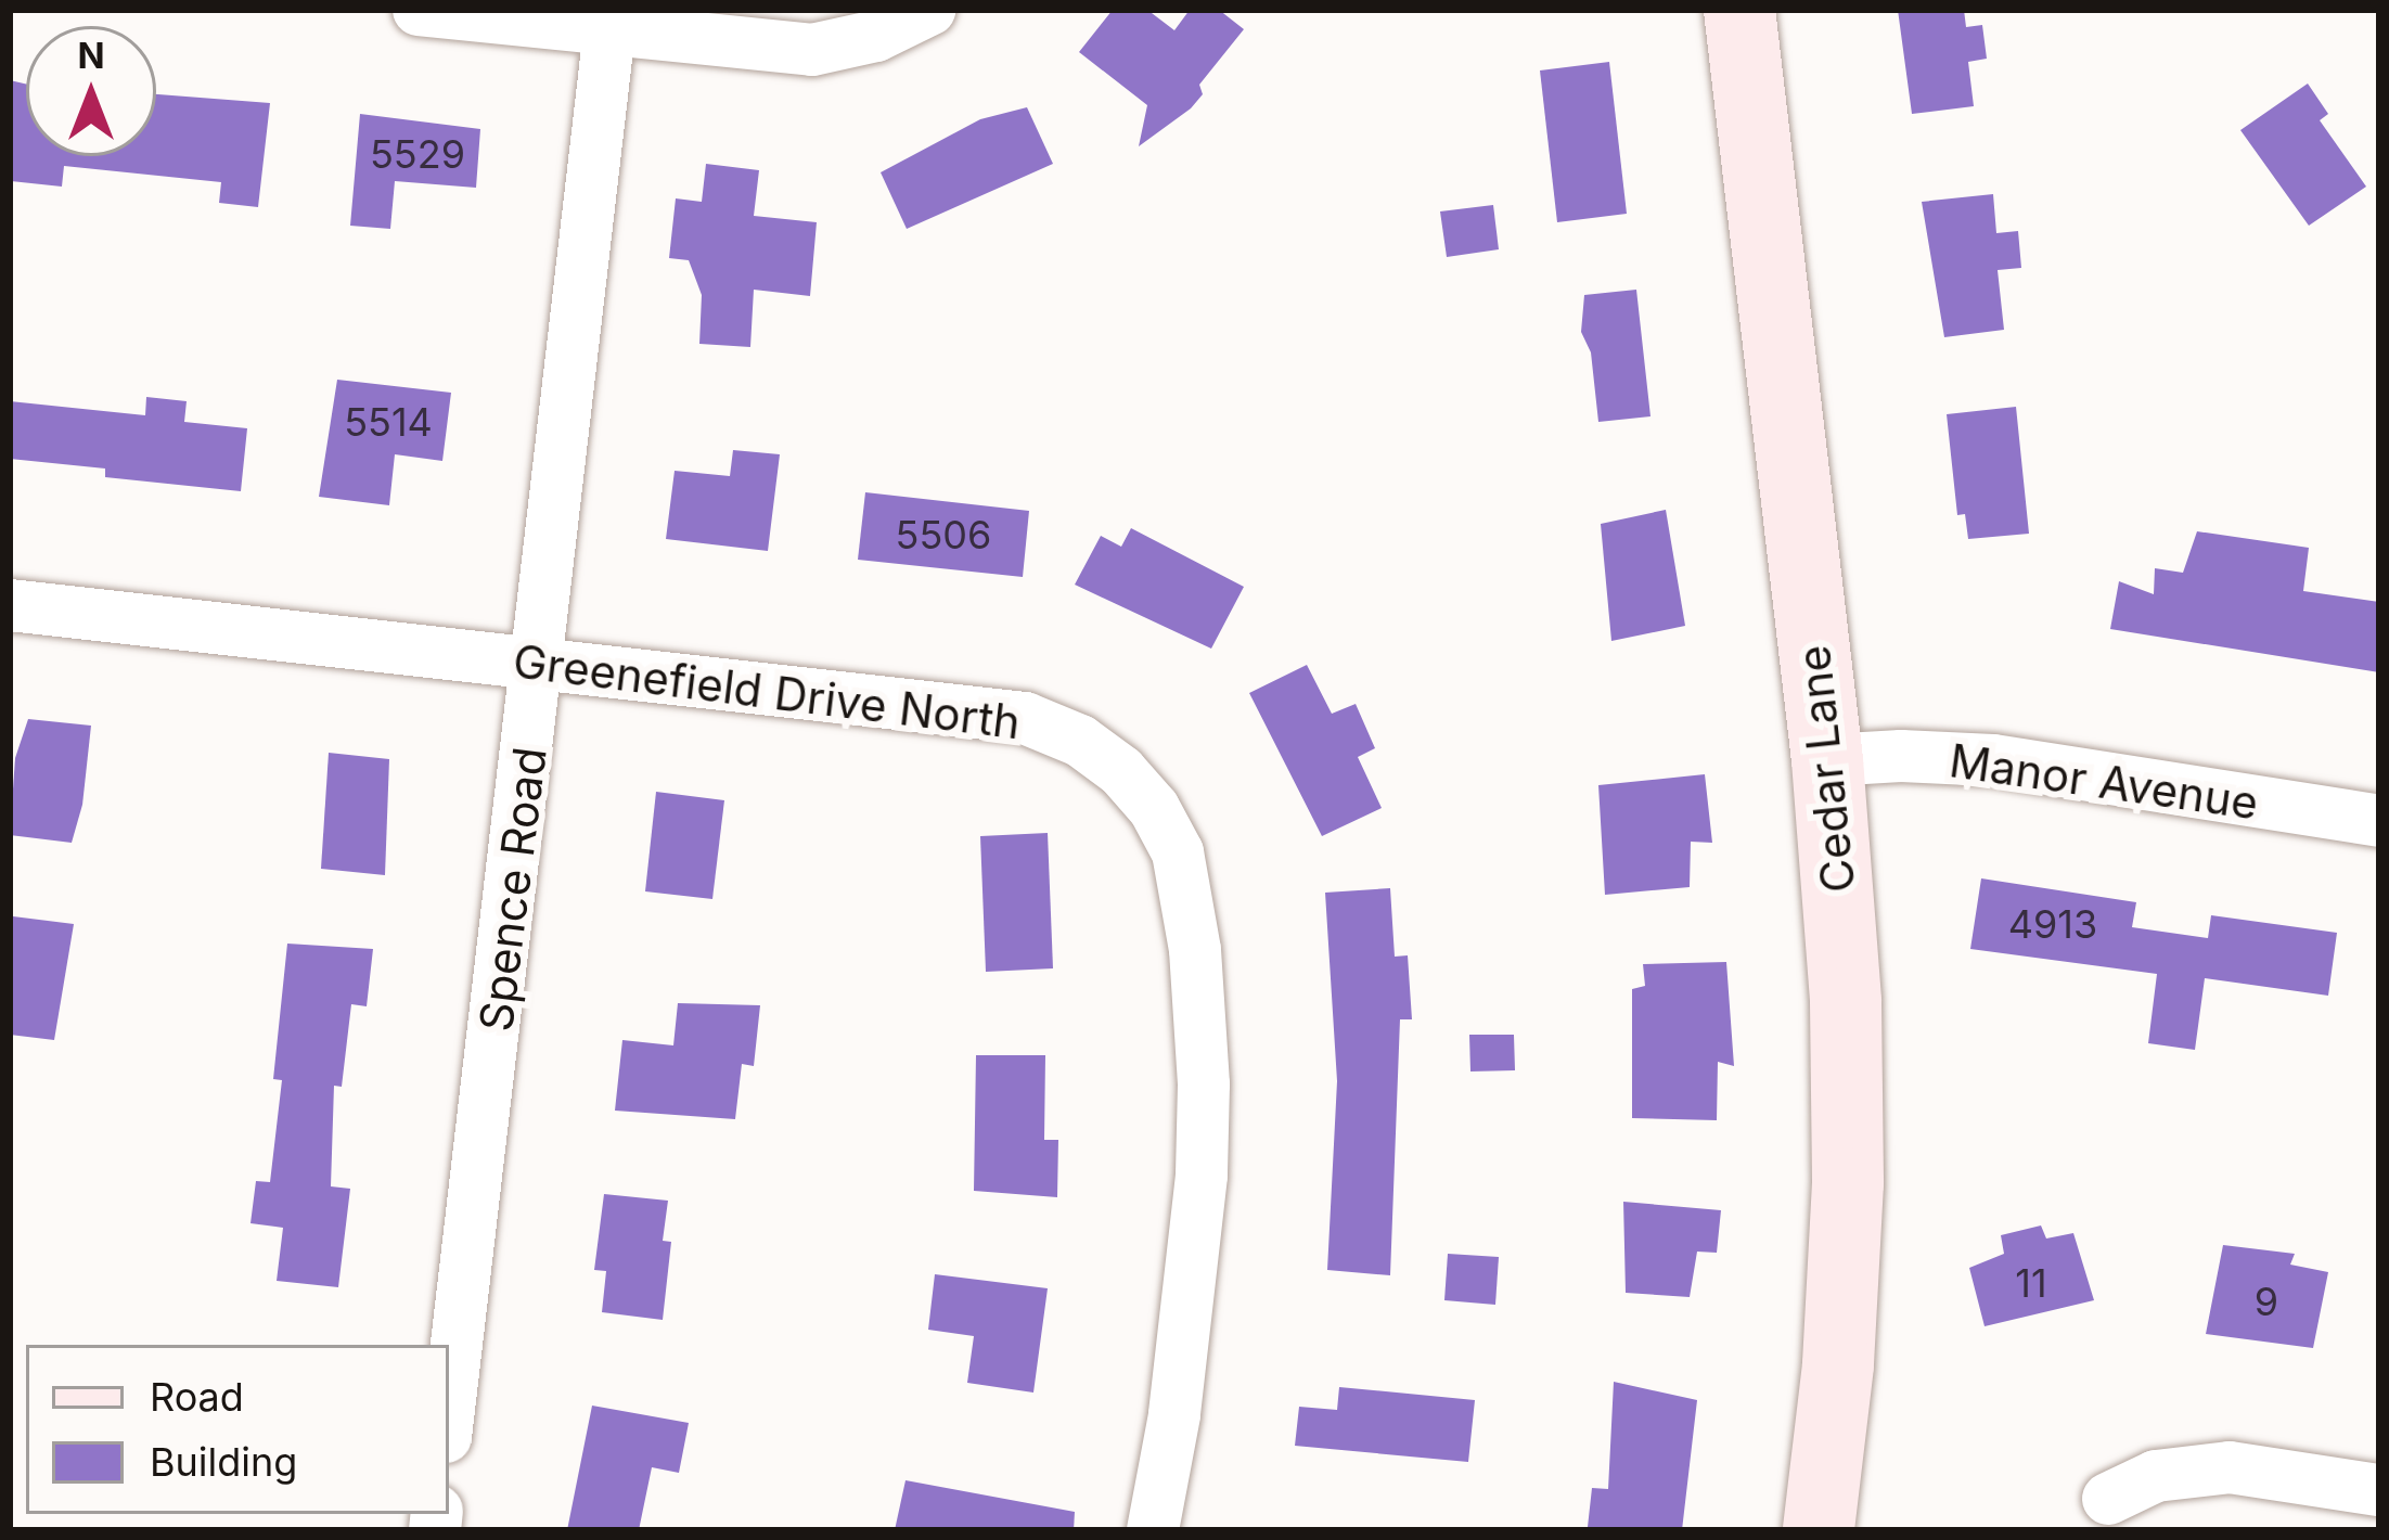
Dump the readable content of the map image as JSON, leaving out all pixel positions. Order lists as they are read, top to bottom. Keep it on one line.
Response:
{"streets":{"main road":["Cedar Lane"],"street":["Greenefield Drive North","Manor Avenue","Spence Road"]},"crossings":[["Greenefield Drive North","Spence Road"],["Cedar Lane","Manor Avenue"]],"house_numbers":["5529","5514","5506","4913","11","9"],"legend":["Road","Building"],"north":"top"}
